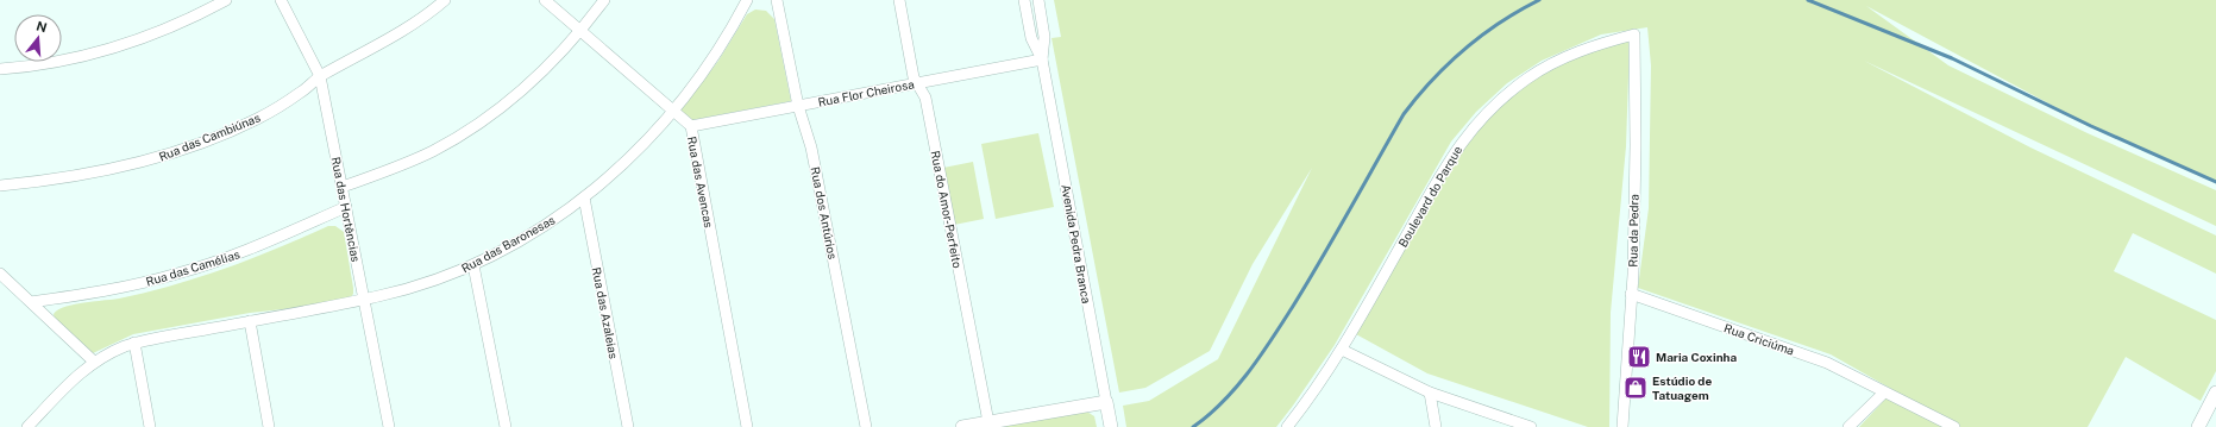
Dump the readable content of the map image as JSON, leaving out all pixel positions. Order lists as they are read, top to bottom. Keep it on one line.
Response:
{"streets":{"street":["Rua Flor Cheirosa","Rua das Cambiúnas","Rua das Avencas","Boulevard do Parque","Rua das Hortências","Rua do Amor-Perfeito","Rua dos Antúrios","Rua da Pedra","Rua das Baronesas","Avenida Pedra Branca","Rua das Camélias","Rua das Azaleias","Rua Criciúma"]},"crossings":[["Rua Flor Cheirosa","Rua das Avencas"],["Rua Flor Cheirosa","Rua do Amor-Perfeito"],["Rua Flor Cheirosa","Rua dos Antúrios"],["Rua Flor Cheirosa","Avenida Pedra Branca"],["Rua das Cambiúnas","Rua das Hortências"],["Rua das Avencas","Rua das Baronesas"],["Boulevard do Parque","Rua da Pedra"],["Rua das Hortências","Rua das Baronesas"],["Rua das Hortências","Rua das Camélias"],["Rua da Pedra","Rua Criciúma"],["Rua das Baronesas","Rua das Azaleias"]],"places":{"restaurant":["Maria Coxinha"],"shop":["Estúdio de Tatuagem"]},"north":"top"}
